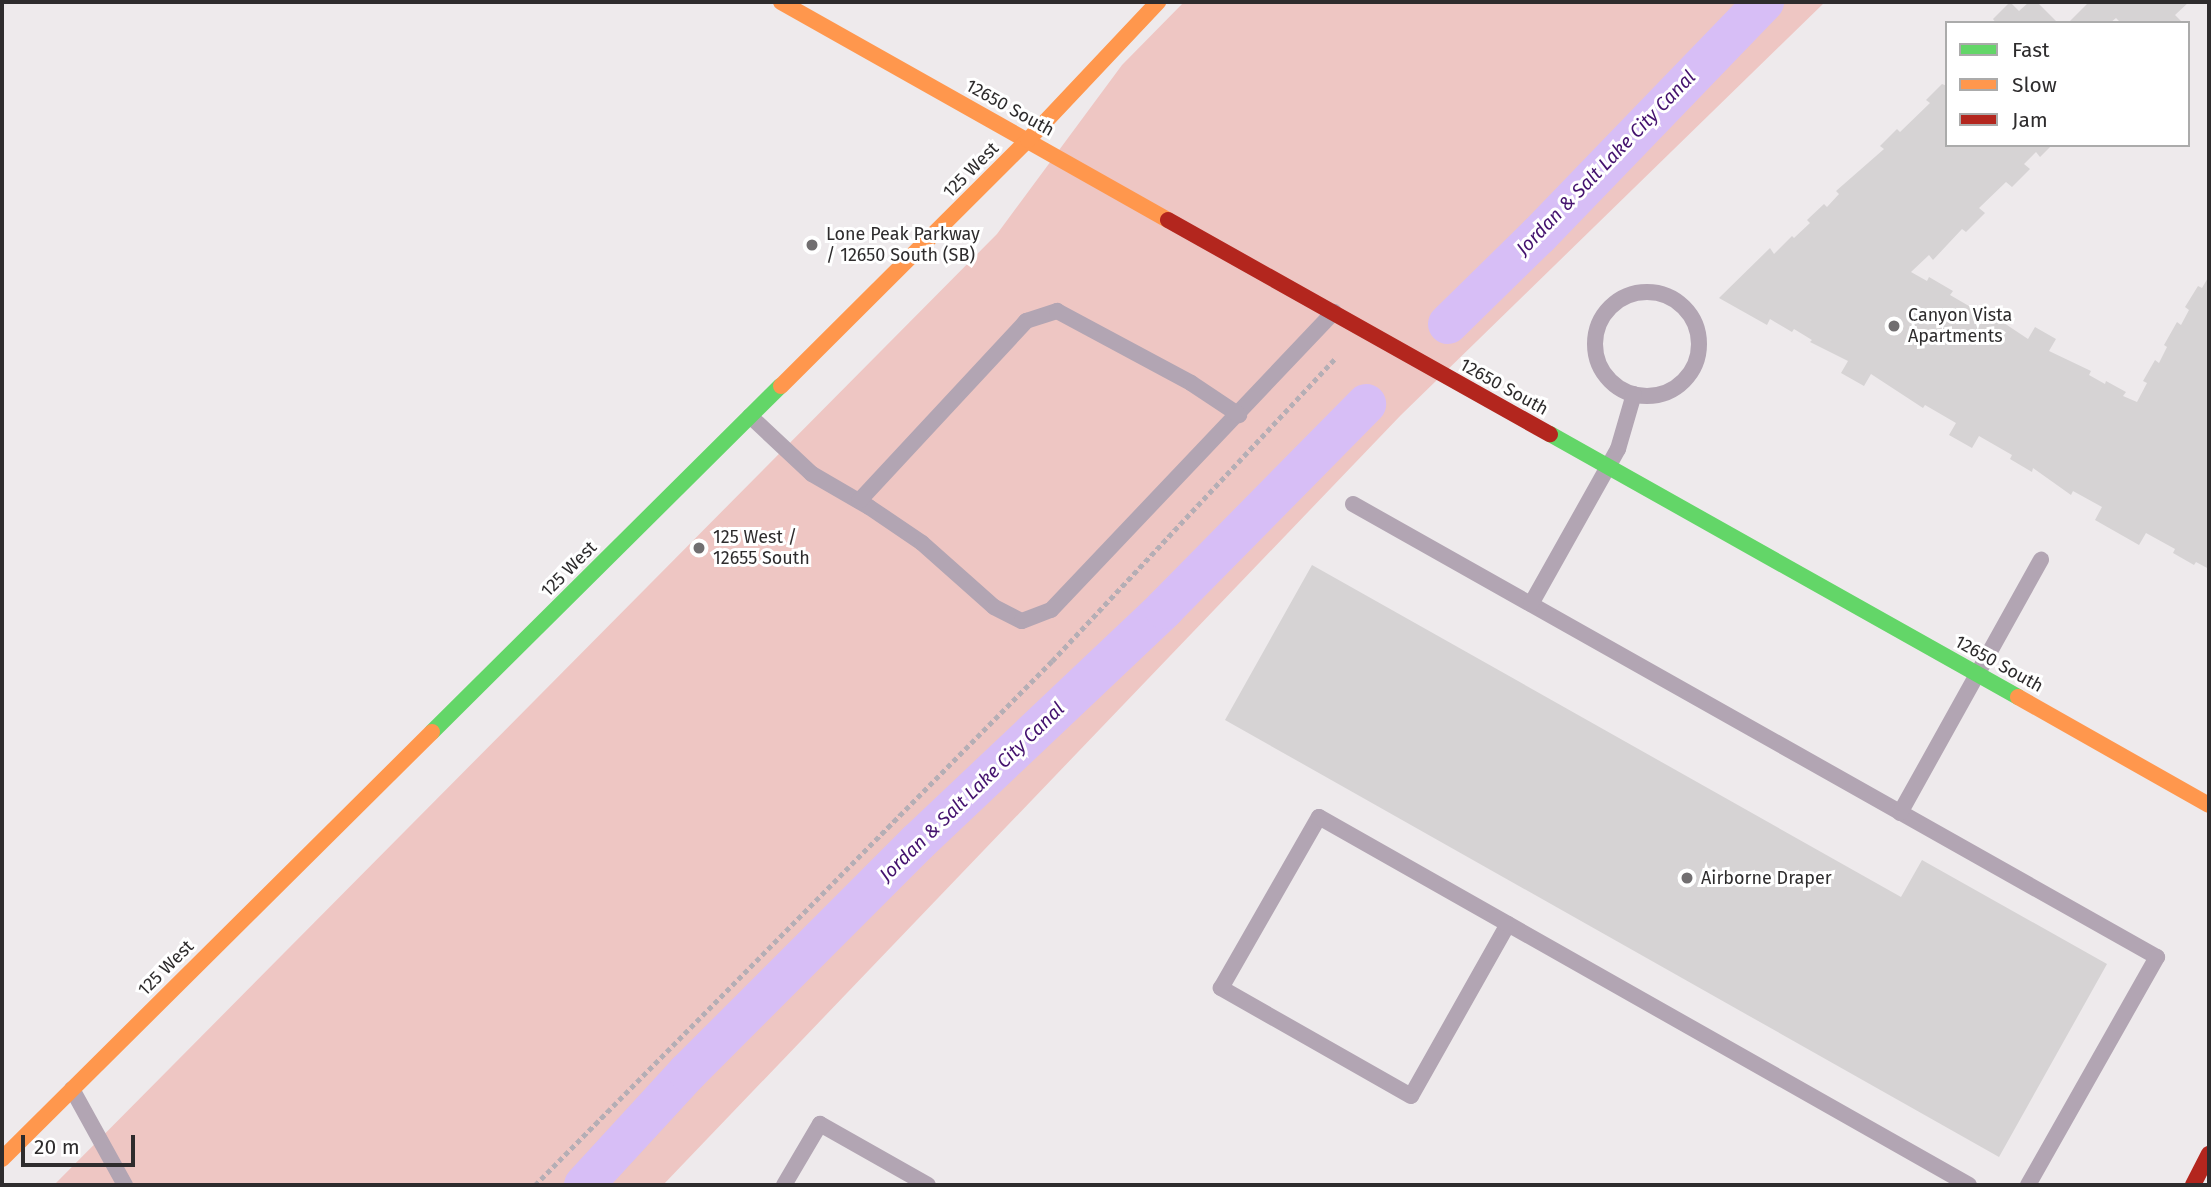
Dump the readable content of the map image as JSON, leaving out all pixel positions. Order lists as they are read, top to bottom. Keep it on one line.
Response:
{"streets":{"street":["12650 South","125 West"]},"crossings":[["12650 South","125 West"]],"water":["Jordan & Salt Lake City Canal"],"places":["Lone Peak Parkway / 12650 South (SB)","Canyon Vista Apartments","125 West / 12655 South","Airborne Draper"],"legend":["Fast","Slow","Jam"],"scale_bar":"20 m"}
